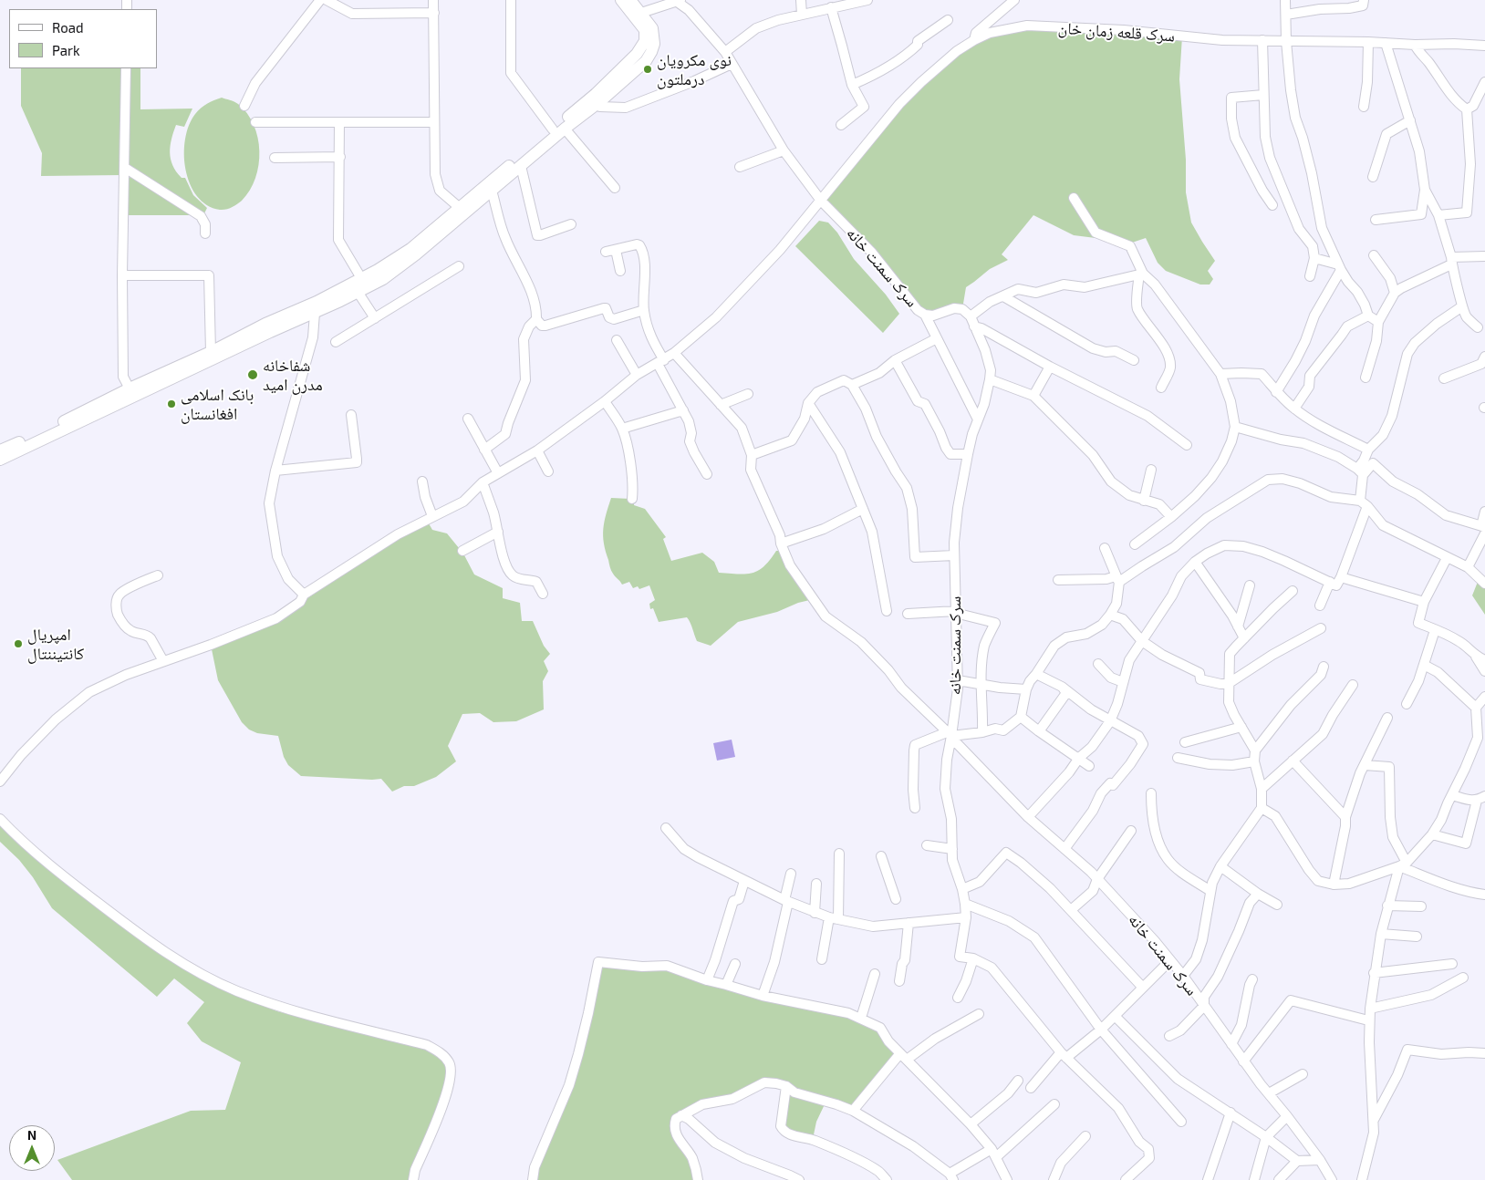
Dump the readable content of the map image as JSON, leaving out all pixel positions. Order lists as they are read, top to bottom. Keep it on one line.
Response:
{"streets":{"street":["سرک قلعه زمان خان","سرک سمنت خانه"]},"crossings":[["سرک قلعه زمان خان","سرک سمنت خانه"]],"places":["نوی مکرویان درملتون","شفاخانه مدرن امید","بانک اسلامی افغانستان","امپریال کانتیننتال"],"legend":["Road","Park"],"north":"top"}
